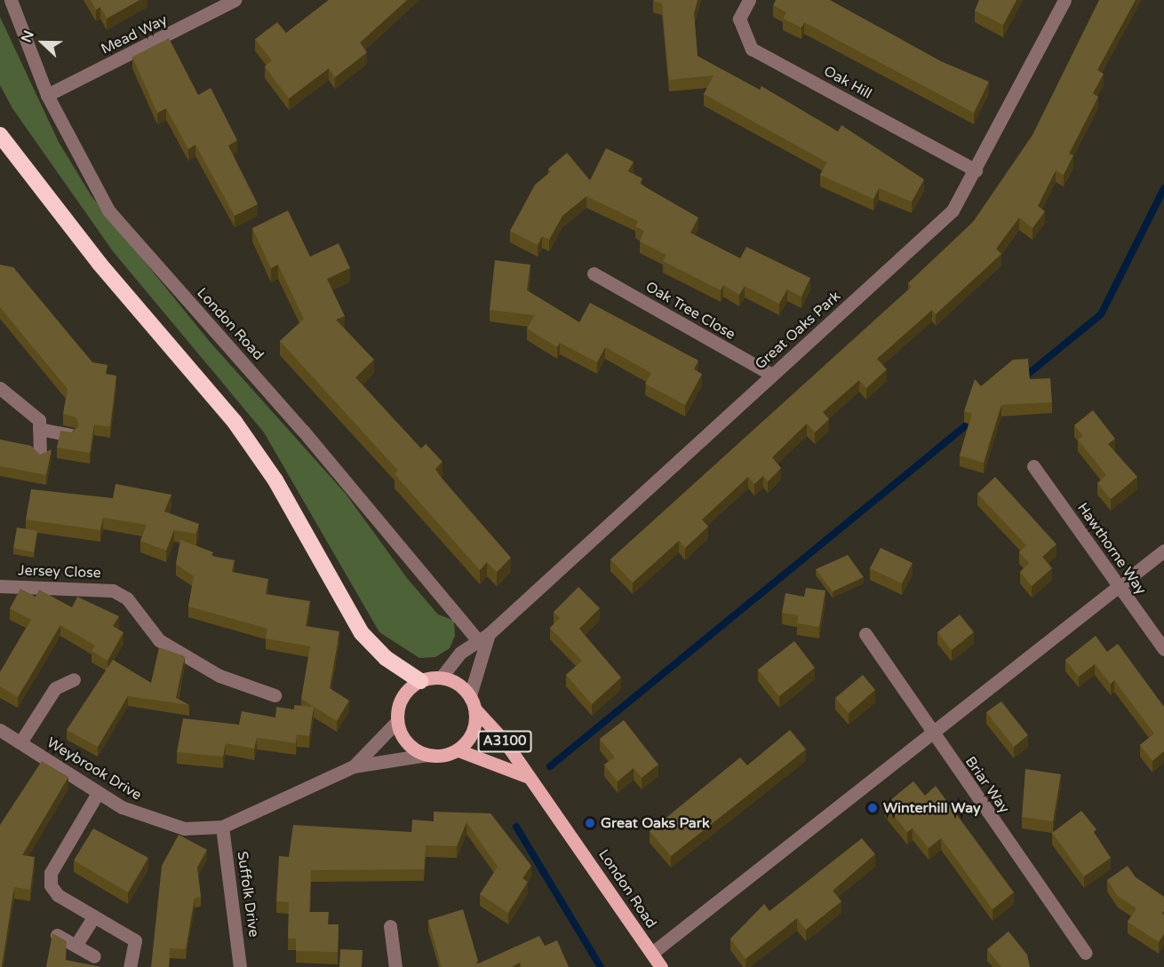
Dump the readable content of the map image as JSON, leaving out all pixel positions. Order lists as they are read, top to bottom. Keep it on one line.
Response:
{"streets":{"main road":["London Road","A3100"],"street":["Mead Way","Oak Hill","Oak Tree Close","Great Oaks Park","Hawthorne Way","Jersey Close","Weybrook Drive","Briar Way","Suffolk Drive"]},"crossings":[["Mead Way","London Road"],["Oak Hill","Great Oaks Park"],["Oak Tree Close","Great Oaks Park"],["London Road","Great Oaks Park"],["London Road","A3100"],["London Road","Weybrook Drive"],["Great Oaks Park","A3100"],["Great Oaks Park","Weybrook Drive"],["A3100","Weybrook Drive"],["Weybrook Drive","Suffolk Drive"]],"places":["Winterhill Way","Great Oaks Park"],"north":"left"}
